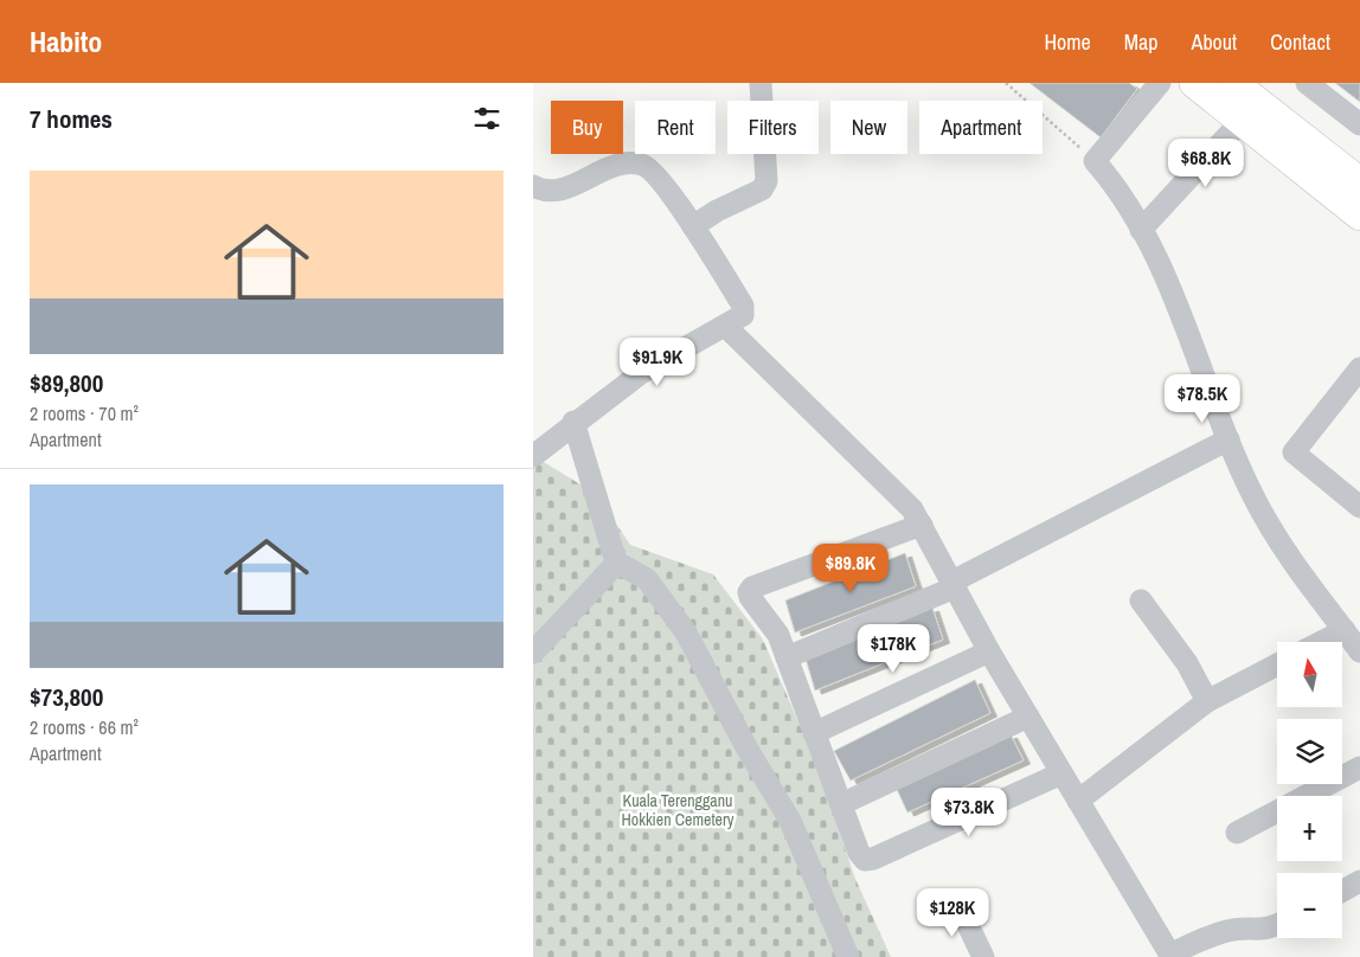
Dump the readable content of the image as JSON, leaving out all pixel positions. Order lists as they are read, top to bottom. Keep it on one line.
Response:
{"parks":["Kuala Terengganu Hokkien Cemetery"],"north":"top","page":{"header":"Habito","nav":["Home","Map","About","Contact"],"heading":"7 homes","chip":["Buy","Rent","Filters","New","Apartment"],"price":["$68.8K","$91.9K","$78.5K","$89.8K","$178K","$73.8K","$128K"],"list":[{"name":"$89,800","note":"2 rooms · 70 m² · Apartment"},{"name":"$73,800","note":"2 rooms · 66 m² · Apartment"}],"map_buttons":["+","−"]}}
